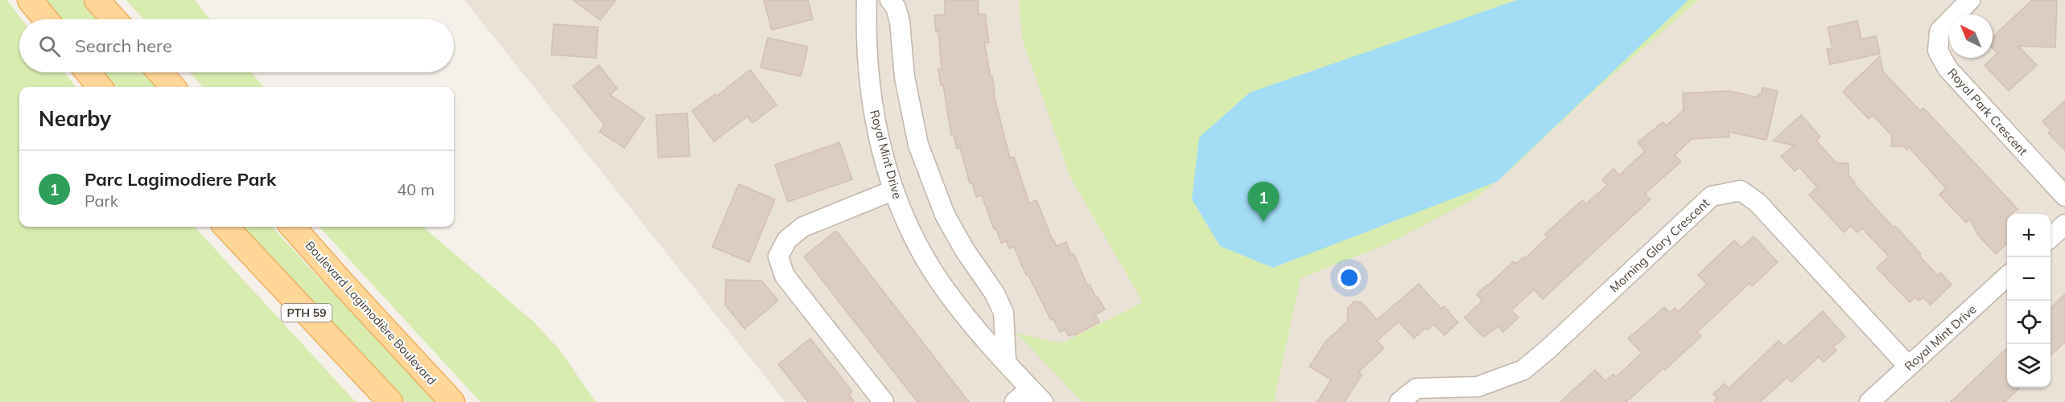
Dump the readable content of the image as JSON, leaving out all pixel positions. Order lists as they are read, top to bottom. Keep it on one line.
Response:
{"streets":{"main road":["PTH 59","Boulevard Lagimodière Boulevard"],"street":["Royal Park Crescent","Royal Mint Drive","Morning Glory Crescent"]},"crossings":[["Royal Mint Drive","Morning Glory Crescent"]],"north":"top left","page":{"search":"Search here","heading":"Nearby","list":[{"mark":"1","name":"Parc Lagimodiere Park","note":"Park","value":"40 m"}],"pins":"1","map_buttons":["+","−"]}}
